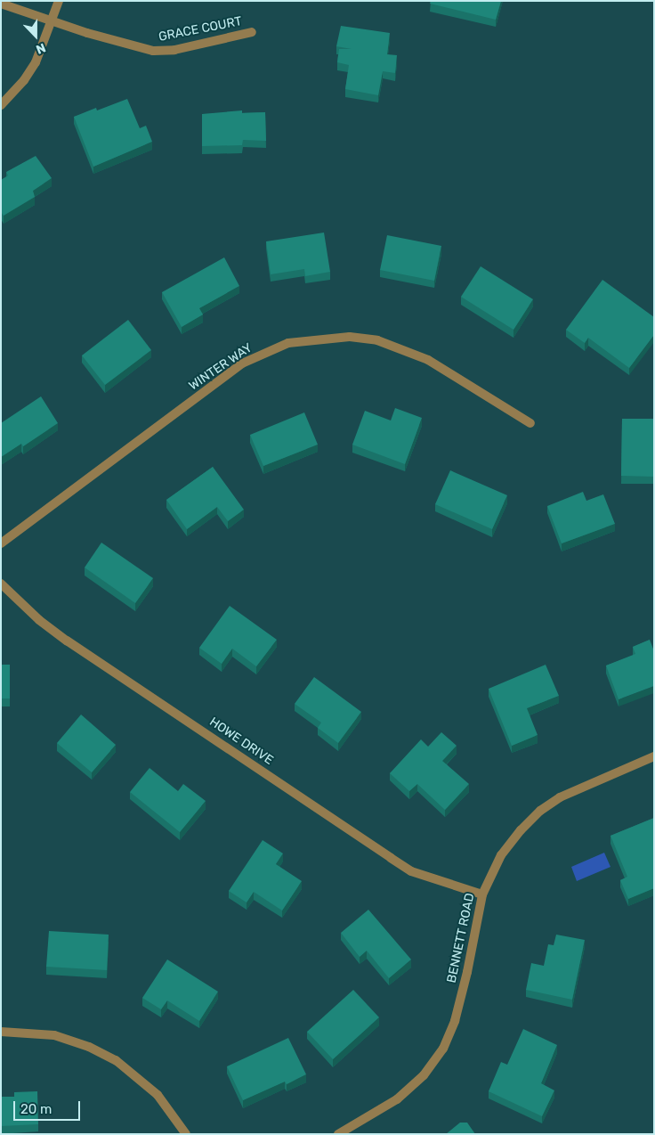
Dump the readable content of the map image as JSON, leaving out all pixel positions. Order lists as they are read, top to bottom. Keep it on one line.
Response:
{"streets":{"street":["GRACE COURT","WINTER WAY","HOWE DRIVE","BENNETT ROAD"]},"crossings":[["HOWE DRIVE","BENNETT ROAD"]],"scale_bar":"20 m","north":"bottom"}
